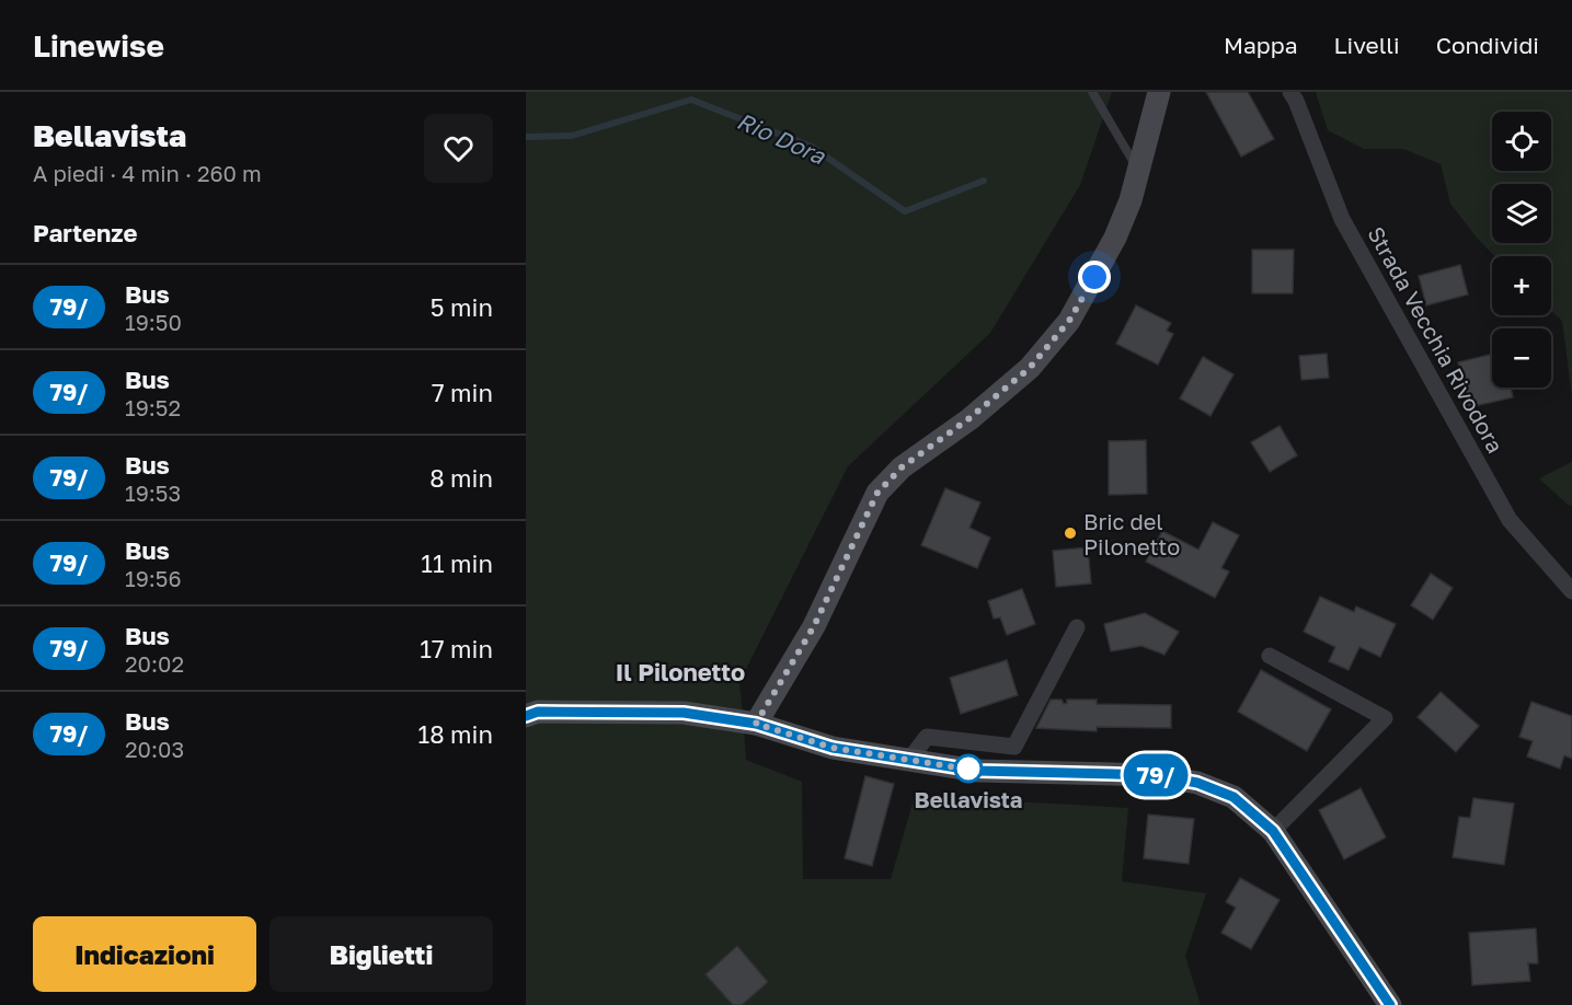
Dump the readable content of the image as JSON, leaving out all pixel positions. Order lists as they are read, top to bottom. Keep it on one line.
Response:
{"streets":{"street":["Strada Vecchia Rivodora"]},"districts":["Il Pilonetto"],"water":["Rio Dora"],"places":["Bric del Pilonetto","Bellavista"],"lines":["bus line 79/"],"page":{"header":"Linewise","nav":["Mappa","Livelli","Condividi"],"heading":[["Bellavista","A piedi · 4 min · 260 m"],"Partenze"],"on_map":"79/","map_buttons":["+","−"],"list":[{"mark":"79/","name":"Bus","note":"19:50","value":"5 min"},{"mark":"79/","name":"Bus","note":"19:52","value":"7 min"},{"mark":"79/","name":"Bus","note":"19:53","value":"8 min"},{"mark":"79/","name":"Bus","note":"19:56","value":"11 min"},{"mark":"79/","name":"Bus","note":"20:02","value":"17 min"},{"mark":"79/","name":"Bus","note":"20:03","value":"18 min"}],"buttons":["Indicazioni","Biglietti"]}}
